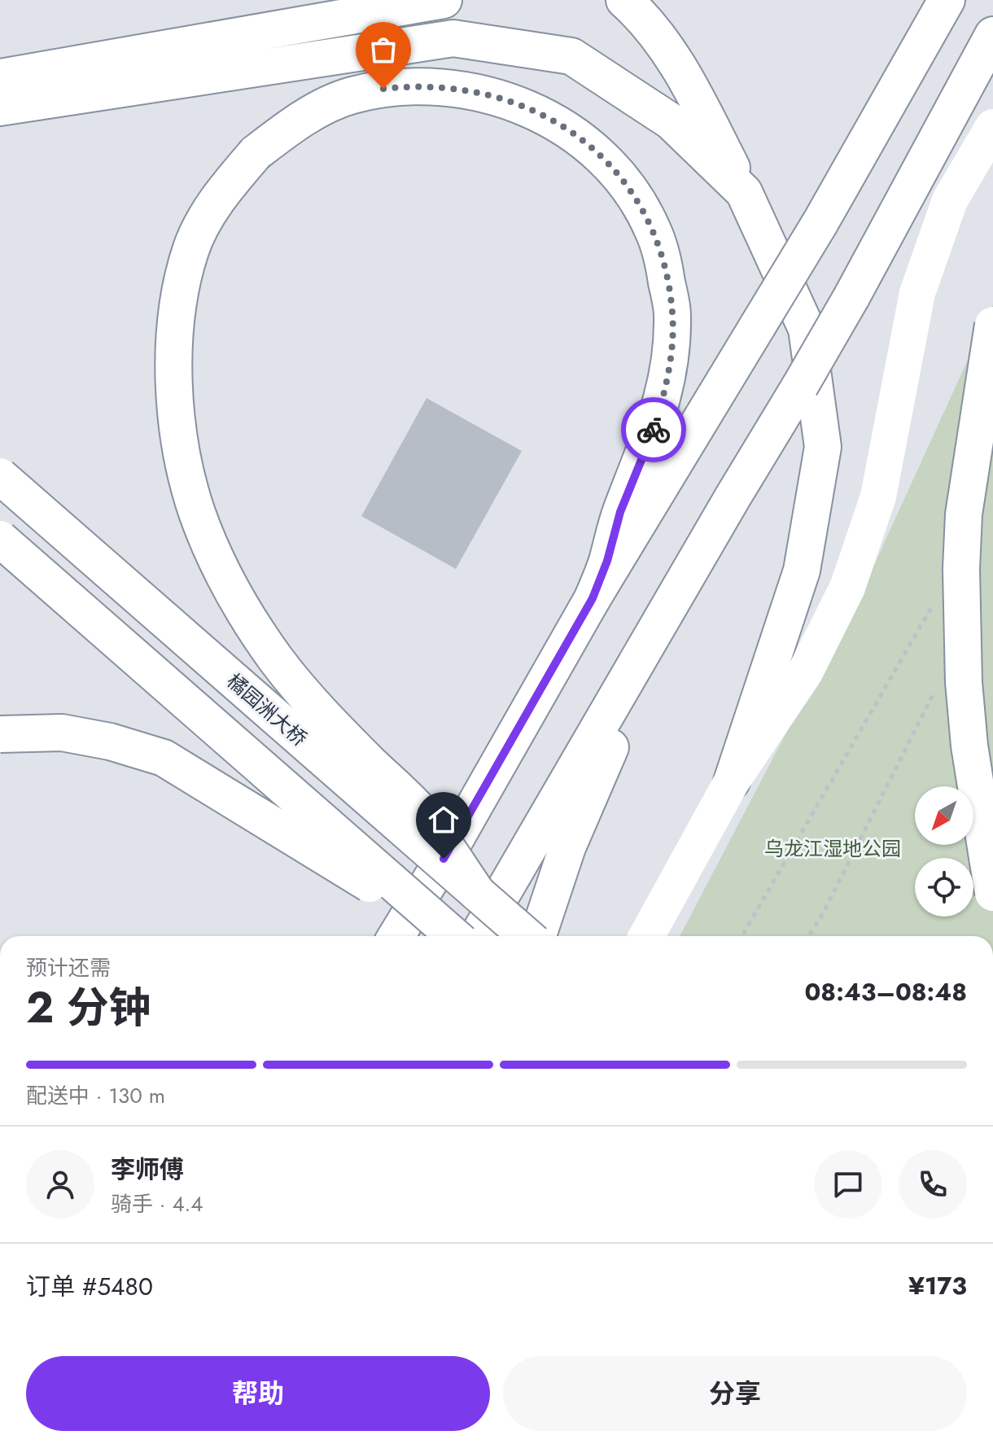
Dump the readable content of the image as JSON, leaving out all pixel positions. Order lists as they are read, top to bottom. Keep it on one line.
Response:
{"streets":{"main road":["橘园洲大桥"]},"parks":["乌龙江湿地公园"],"north":"bottom left","page":{"heading":["2 分钟","预计还需","08:43–08:48"],"panel":["李师傅","骑手 · 4.4","订单 #5480","¥173"],"bar":"配送中 · 130 m","buttons":["帮助","分享"]}}
